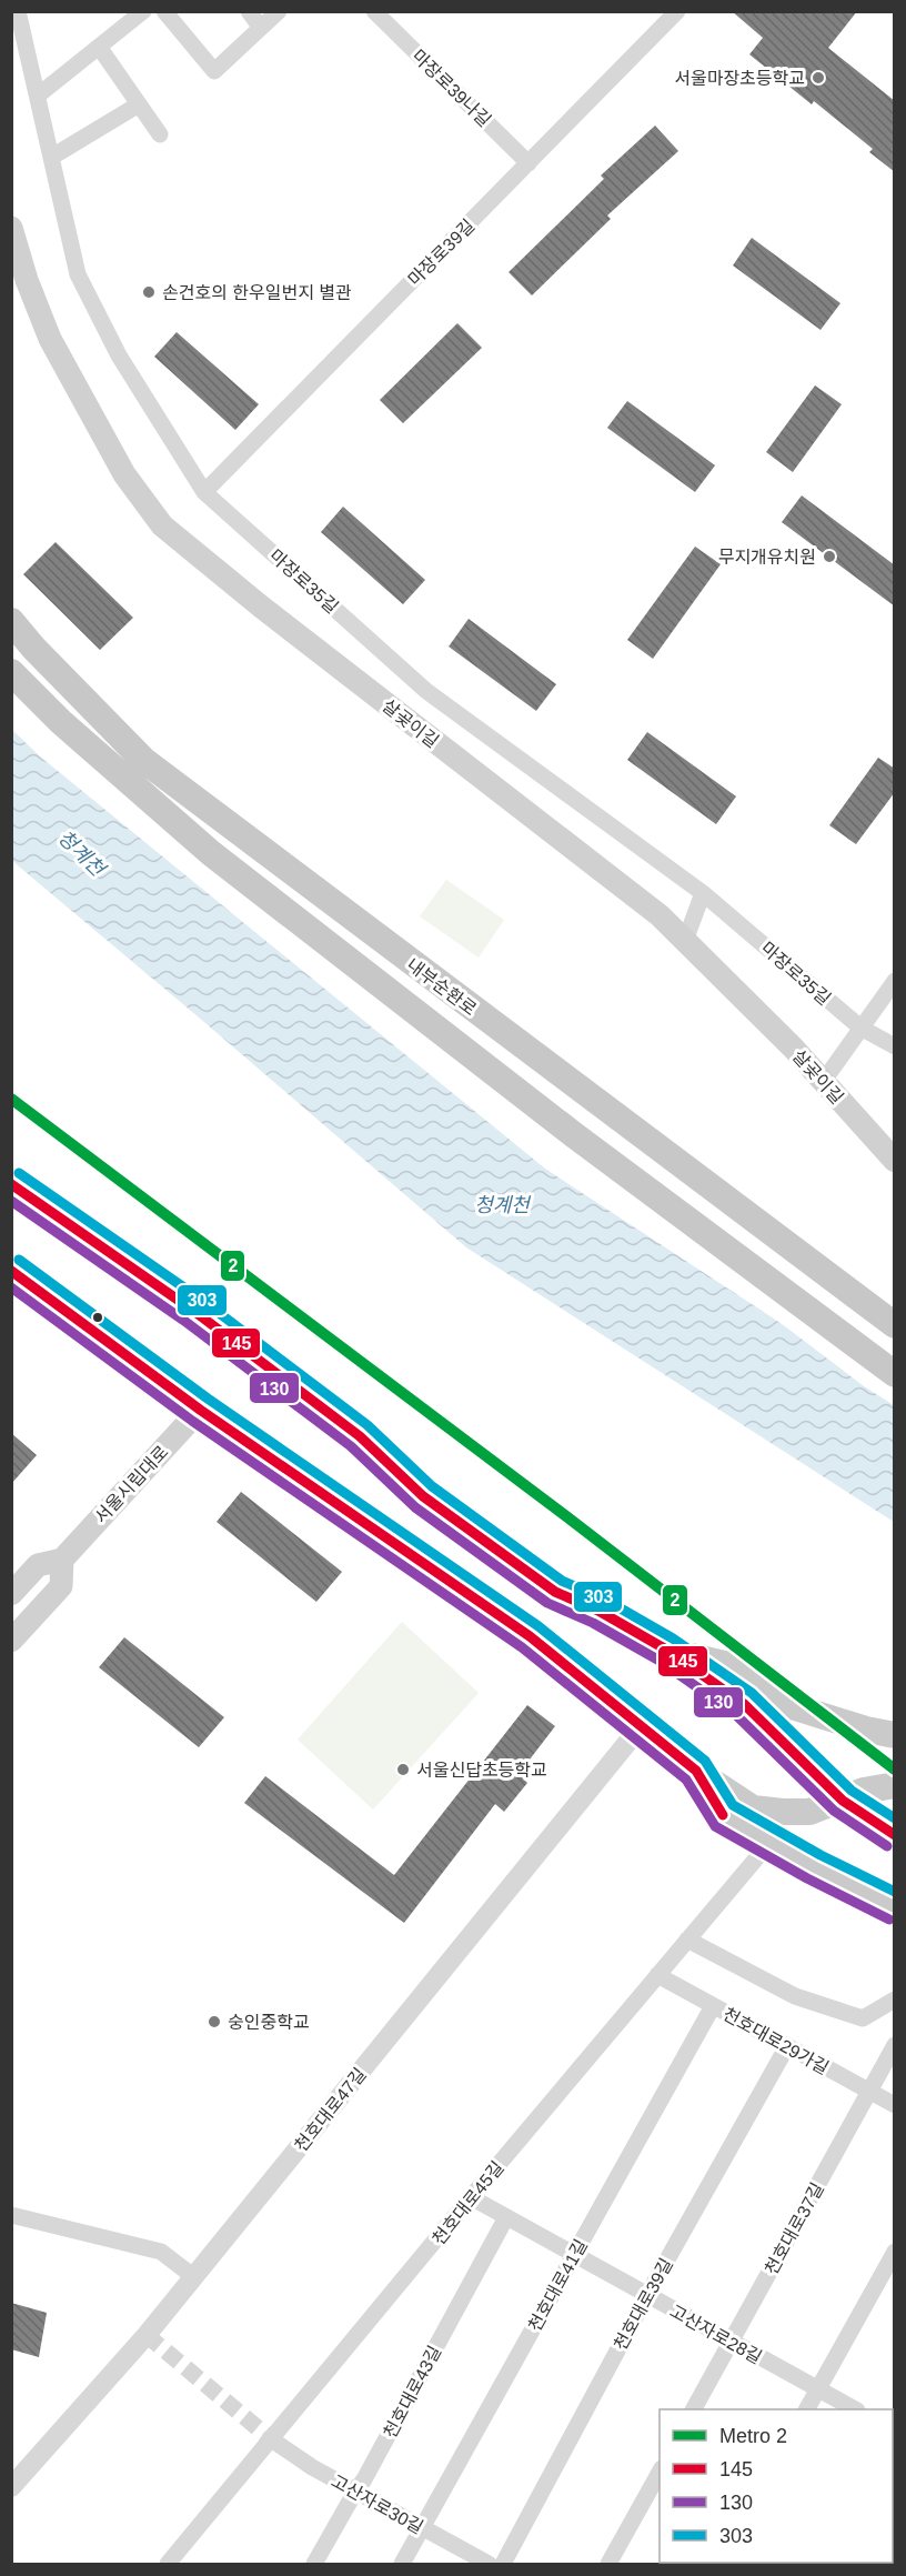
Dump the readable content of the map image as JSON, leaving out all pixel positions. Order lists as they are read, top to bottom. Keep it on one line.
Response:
{"streets":{"highway":["내부순환로"],"main road":["살곶이길","서울시립대로"],"street":["마장로39나길","마장로39길","마장로35길","천호대로29가길","천호대로47길","천호대로45길","천호대로37길","천호대로41길","천호대로39길","고산자로28길","천호대로43길","고산자로30길"]},"crossings":[["마장로39나길","마장로39길"],["마장로39길","마장로35길"],["천호대로29가길","천호대로45길"],["천호대로29가길","천호대로37길"],["천호대로29가길","천호대로41길"],["천호대로29가길","천호대로39길"],["천호대로45길","고산자로28길"],["천호대로45길","고산자로30길"],["천호대로37길","고산자로28길"],["천호대로41길","고산자로28길"],["천호대로41길","고산자로30길"],["천호대로39길","고산자로28길"],["고산자로28길","천호대로43길"],["천호대로43길","고산자로30길"]],"water":["청계천"],"places":["서울마장초등학교","손건호의 한우일번지 별관","무지개유치원","서울신답초등학교","숭인중학교"],"lines":["metro line 2","transit line 303","transit line 145","transit line 130"],"legend":["Metro 2","145","130","303"]}
